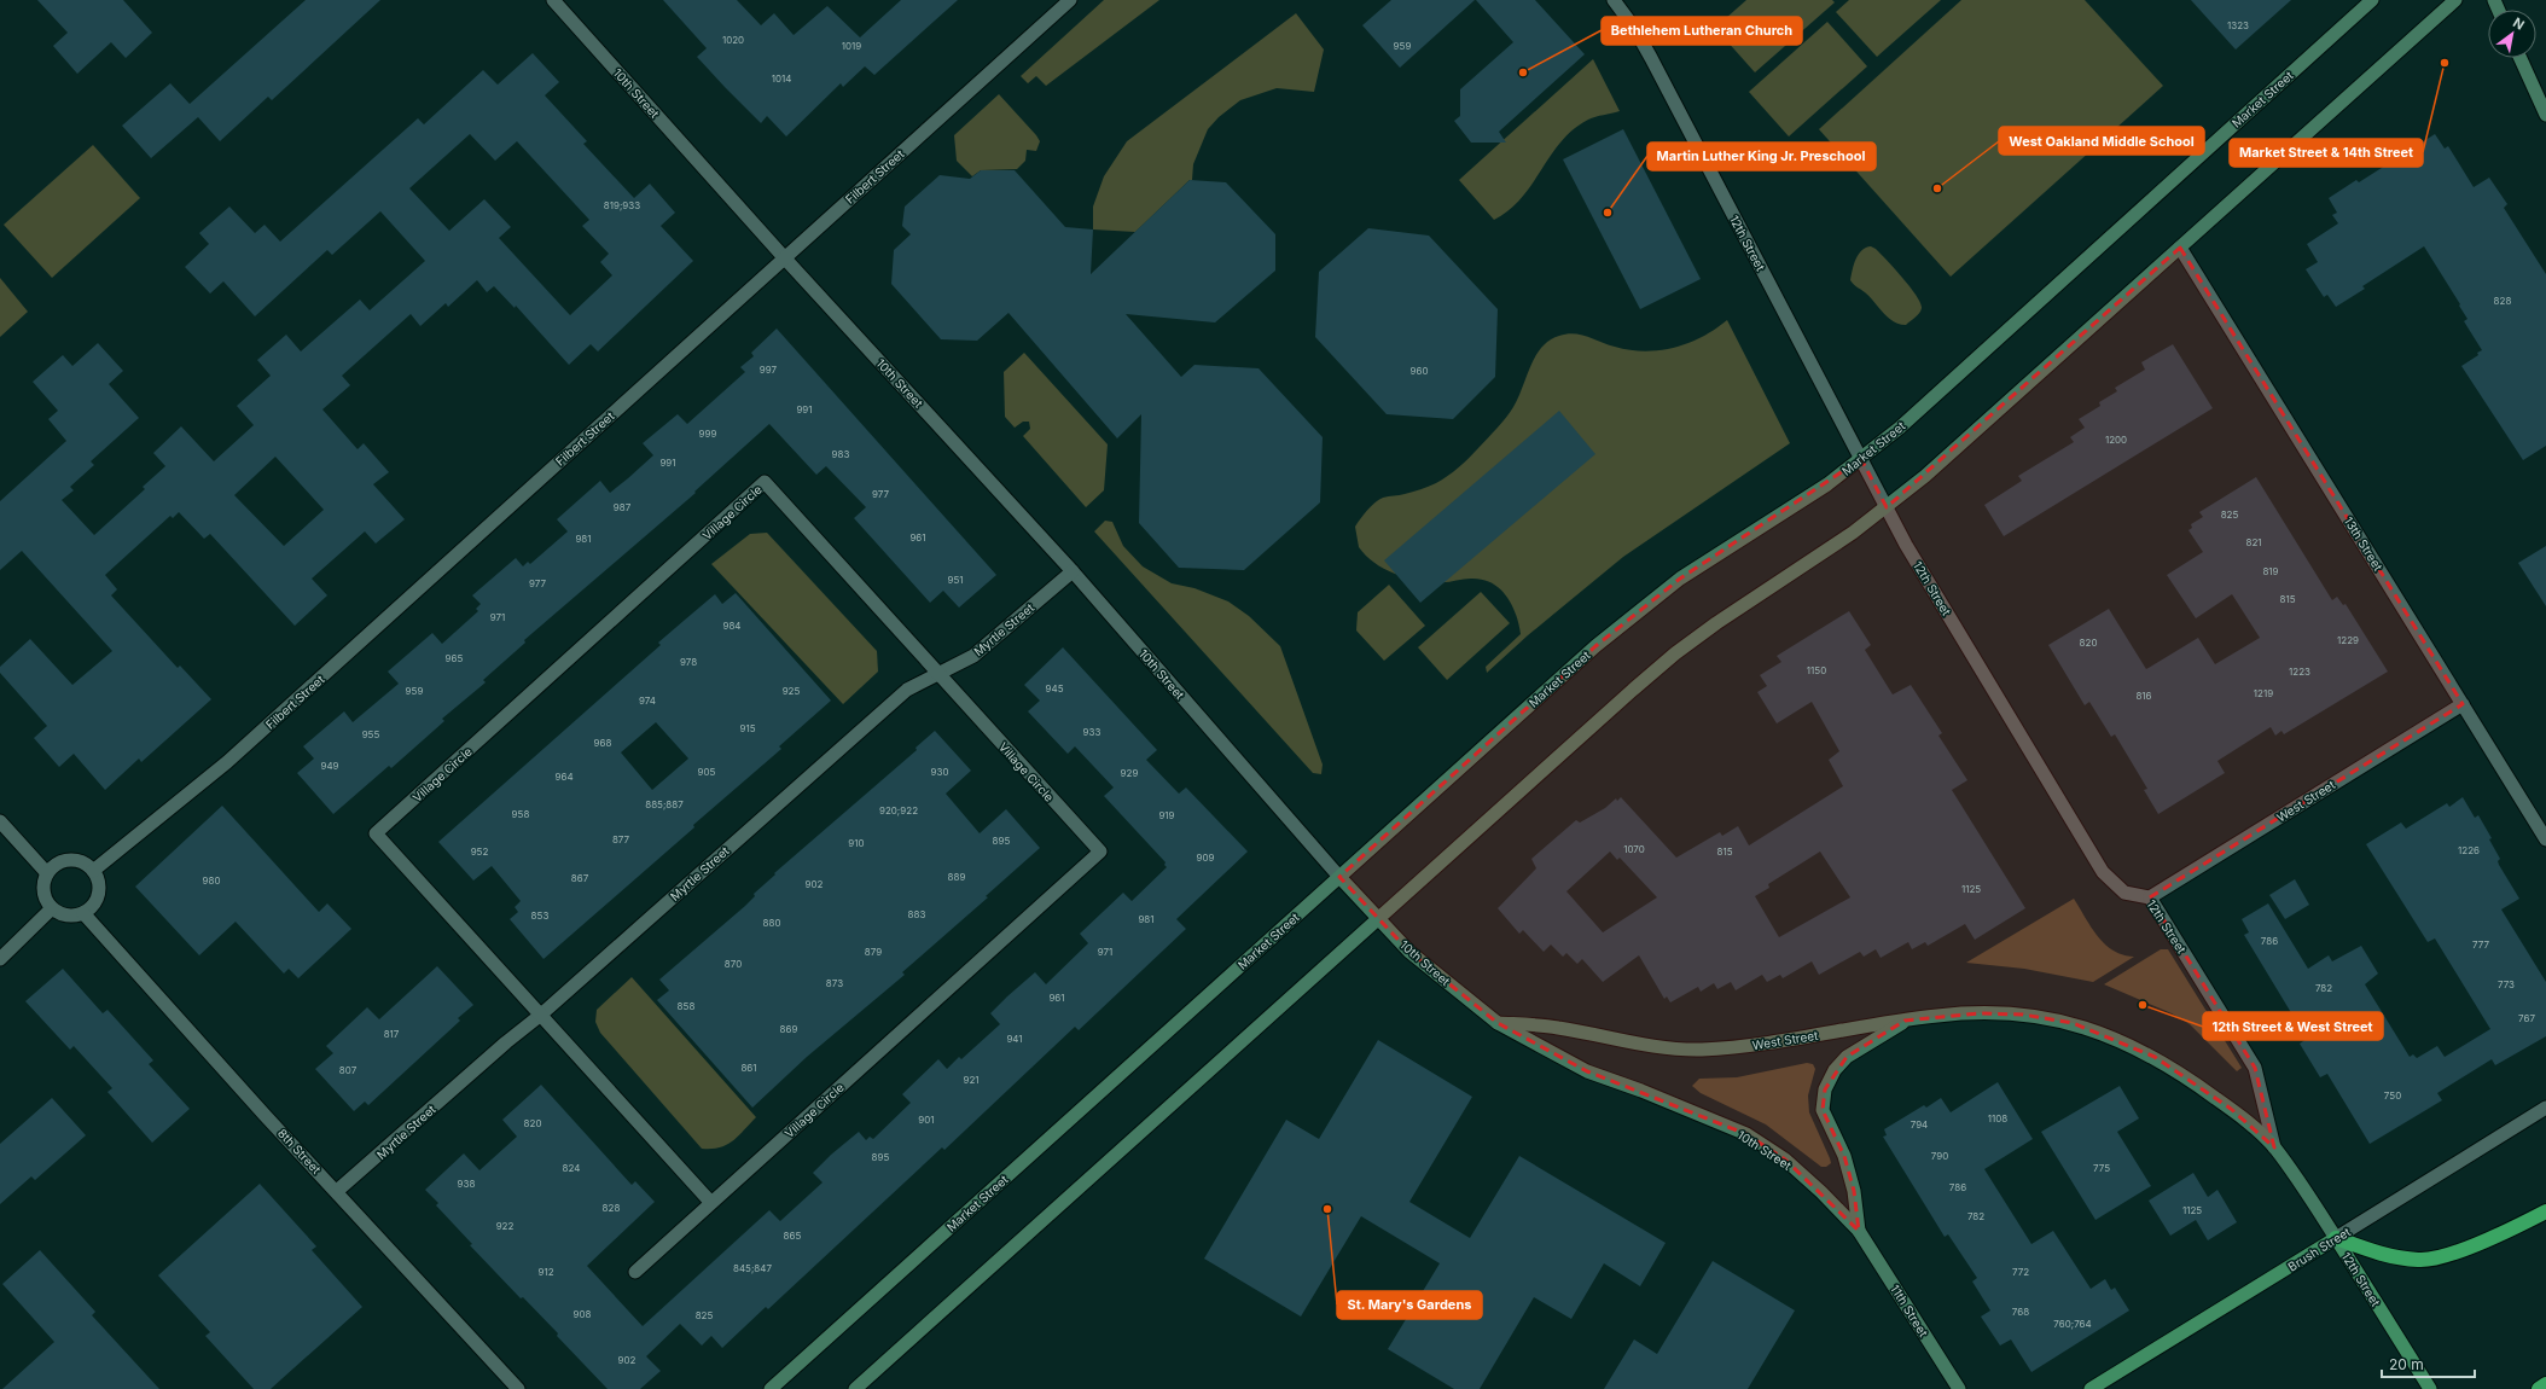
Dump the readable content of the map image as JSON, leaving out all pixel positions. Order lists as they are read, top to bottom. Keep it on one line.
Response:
{"streets":{"main road":["10th Street","Market Street","12th Street","West Street","Brush Street","11th Street"],"street":["Filbert Street","Village Circle","13th Street","Myrtle Street","8th Street"]},"crossings":[["10th Street","Market Street"],["10th Street","Filbert Street"],["10th Street","Myrtle Street"],["10th Street","West Street"],["10th Street","11th Street"],["Market Street","12th Street"],["Filbert Street","8th Street"],["12th Street","West Street"],["12th Street","Brush Street"],["Village Circle","Myrtle Street"],["13th Street","West Street"],["Myrtle Street","8th Street"]],"places":["Market Street & 14th Street","Bethlehem Lutheran Church","West Oakland Middle School","Martin Luther King Jr. Preschool","12th Street & West Street","St. Mary's Gardens"],"house_numbers":["1323","1020","1019","959","1014","819;933","828","997","960","991","999","1200","983","991","977","987","825","961","981","821","819","951","977","815","971","984","1229","820","965","978","1150","1223","945","959","925","1219","816","974","915","933","955","968","949","905","930","929","964","885;887","920;922","958","919","877","895","910","1070","1226","952","815","909","889","867","980","902","1125","883","853","981","880","786","777","879","971","870","873","773","782","961","858","767","869","817","941","861","807","921","750","1108","901","820","794","790","895","824","775","938","786","828","1125","782","922","865","845;847","912","772","768","908","825","760;764","902"],"scale_bar":"20 m","north":"top right"}
